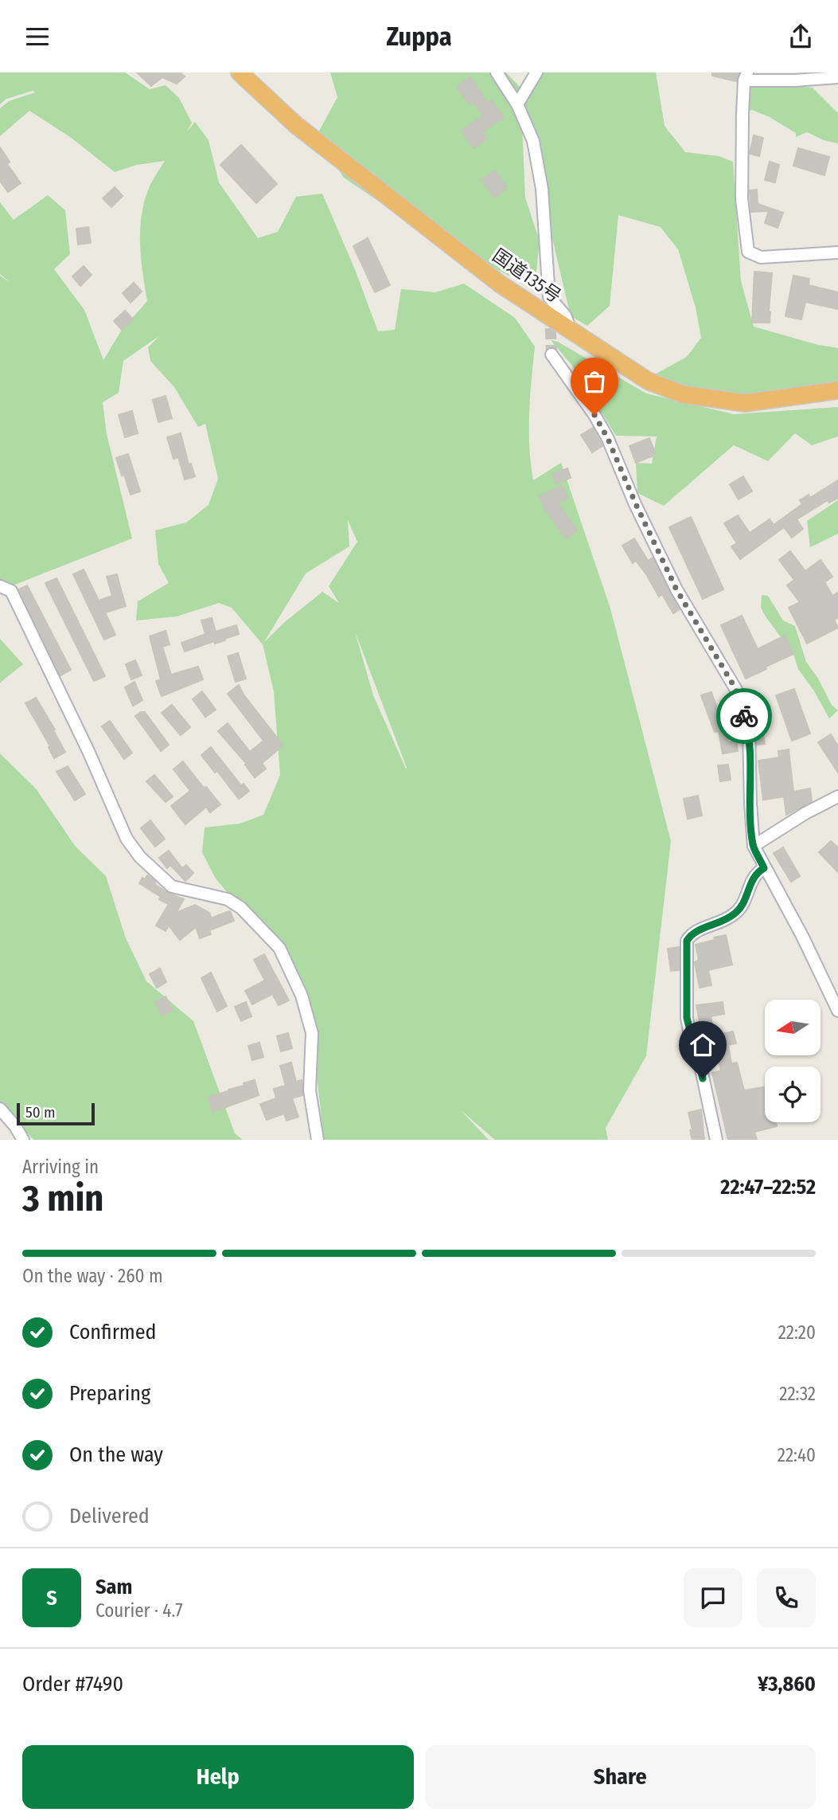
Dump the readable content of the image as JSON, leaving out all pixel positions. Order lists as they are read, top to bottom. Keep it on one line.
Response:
{"streets":{"highway":["国道135号"]},"scale_bar":"50 m","north":"left","page":{"header":"Zuppa","scale":"50 m","heading":["3 min","Arriving in","22:47–22:52"],"panel":["Sam","Courier · 4.7","Order #7490","¥3,860"],"bar":"On the way · 260 m","list":[["Confirmed","22:20"],["Preparing","22:32"],["On the way","22:40"],"Delivered"],"round":"S","buttons":["Help","Share"]}}
